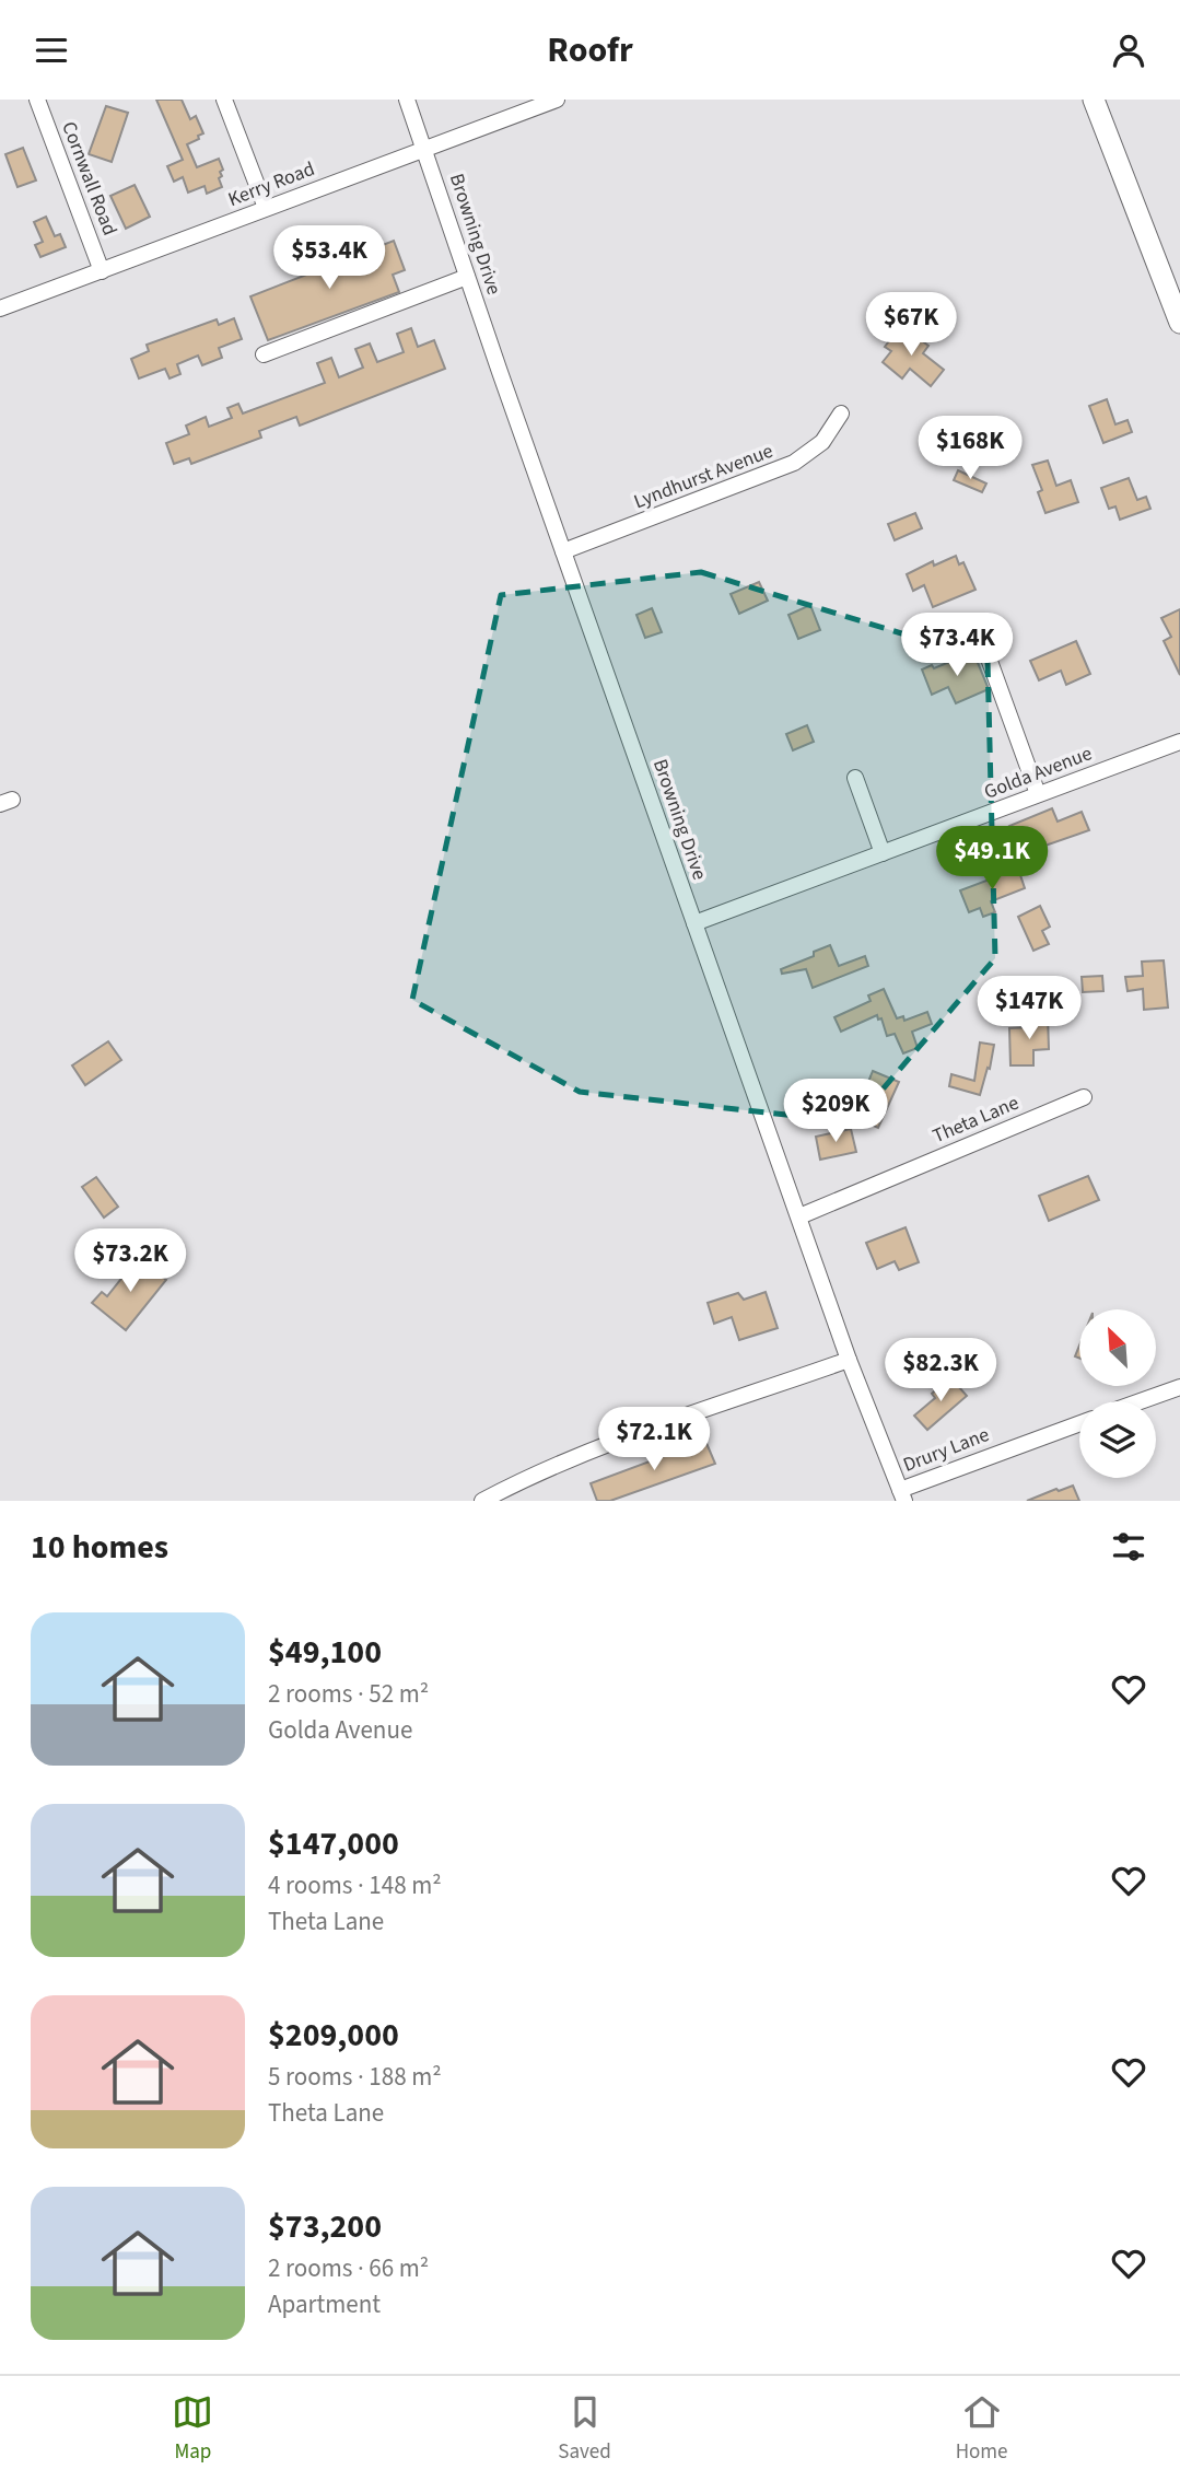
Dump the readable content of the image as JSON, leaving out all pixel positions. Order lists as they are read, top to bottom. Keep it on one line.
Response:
{"streets":{"street":["Cornwall Road","Kerry Road","Browning Drive","Lyndhurst Avenue","Golda Avenue","Theta Lane","Drury Lane"]},"crossings":[["Cornwall Road","Kerry Road"],["Kerry Road","Browning Drive"],["Browning Drive","Lyndhurst Avenue"],["Browning Drive","Golda Avenue"],["Browning Drive","Theta Lane"],["Browning Drive","Drury Lane"]],"north":"top left","page":{"header":"Roofr","price":["$53.4K","$67K","$168K","$73.4K","$49.1K","$147K","$209K","$73.2K","$82.3K","$72.1K"],"heading":"10 homes","list":[{"name":"$49,100","note":"2 rooms · 52 m² · Golda Avenue"},{"name":"$147,000","note":"4 rooms · 148 m² · Theta Lane"},{"name":"$209,000","note":"5 rooms · 188 m² · Theta Lane"},{"name":"$73,200","note":"2 rooms · 66 m² · Apartment"}],"tabs":["Map","Saved","Home"]}}
